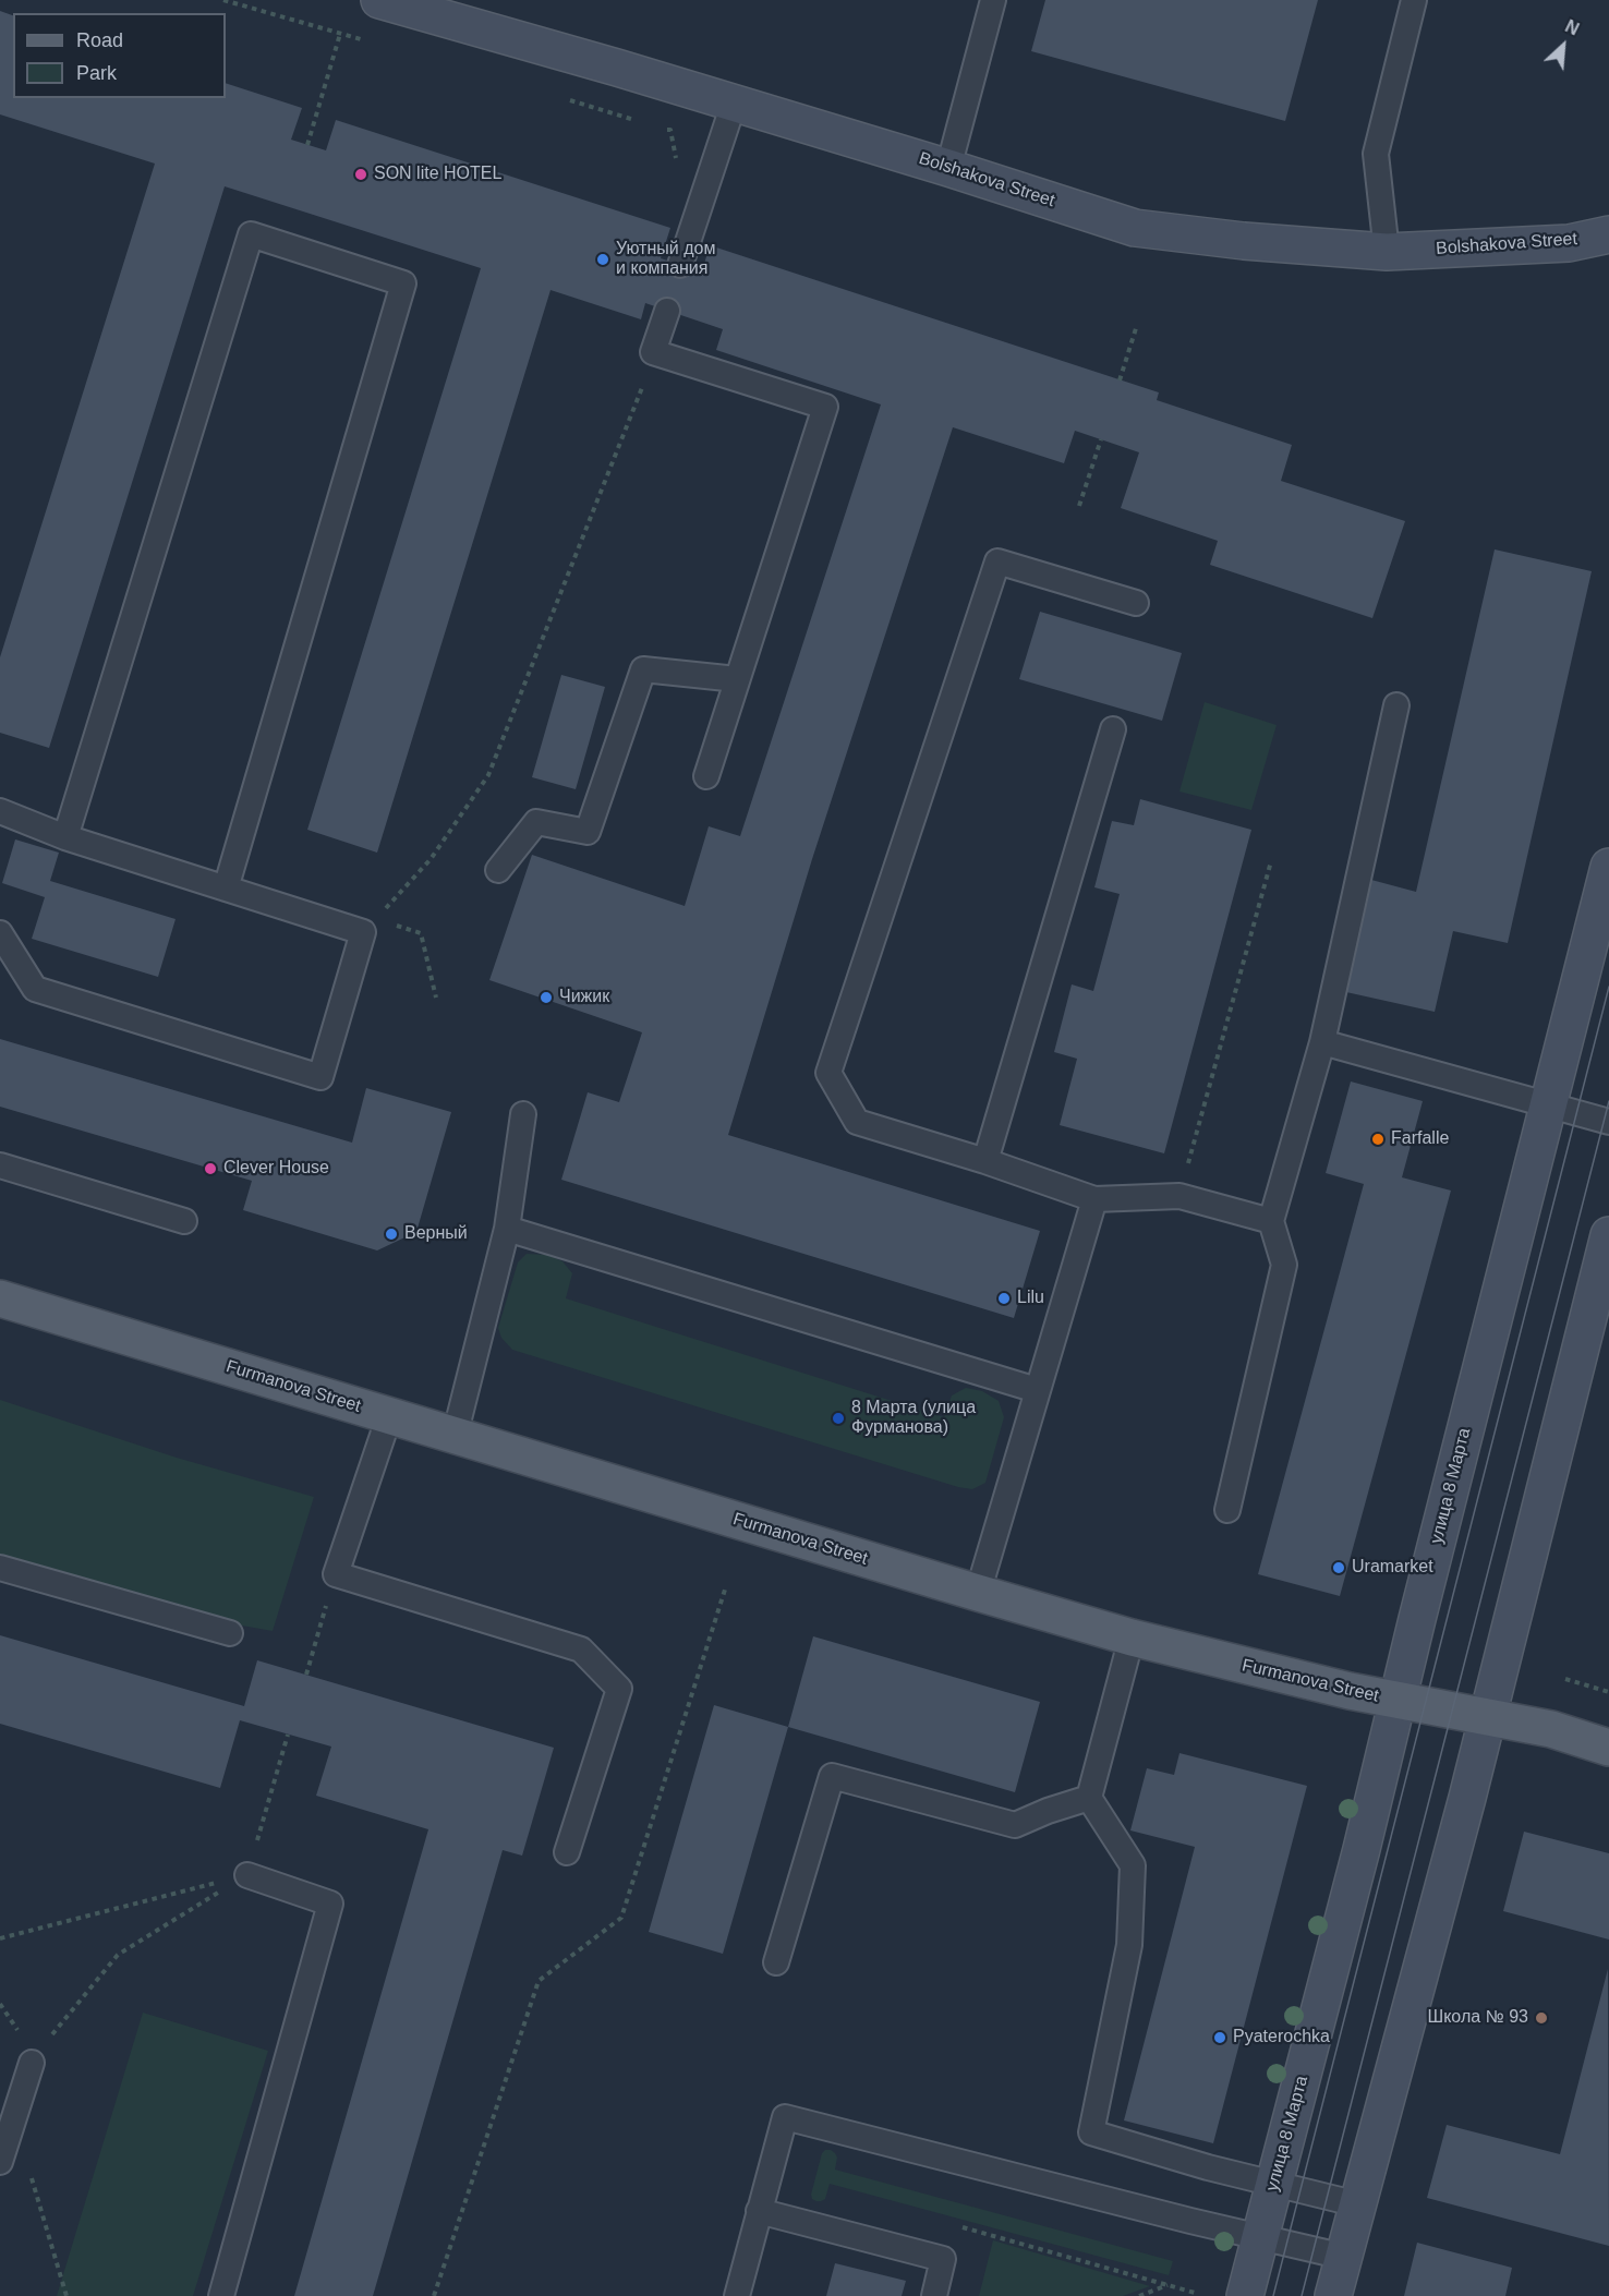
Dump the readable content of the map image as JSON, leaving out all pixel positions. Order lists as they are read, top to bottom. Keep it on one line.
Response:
{"streets":{"main road":["Bolshakova Street","Furmanova Street","улица 8 Марта"]},"crossings":[["Furmanova Street","улица 8 Марта"]],"places":["SON lite HOTEL","Уютный дом и компания","Чижик","Farfalle","Clever House","Верный","Lilu","8 Марта (улица Фурманова)","Uramarket","Школа № 93","Pyaterochka"],"legend":["Road","Park"],"north":"top right"}
